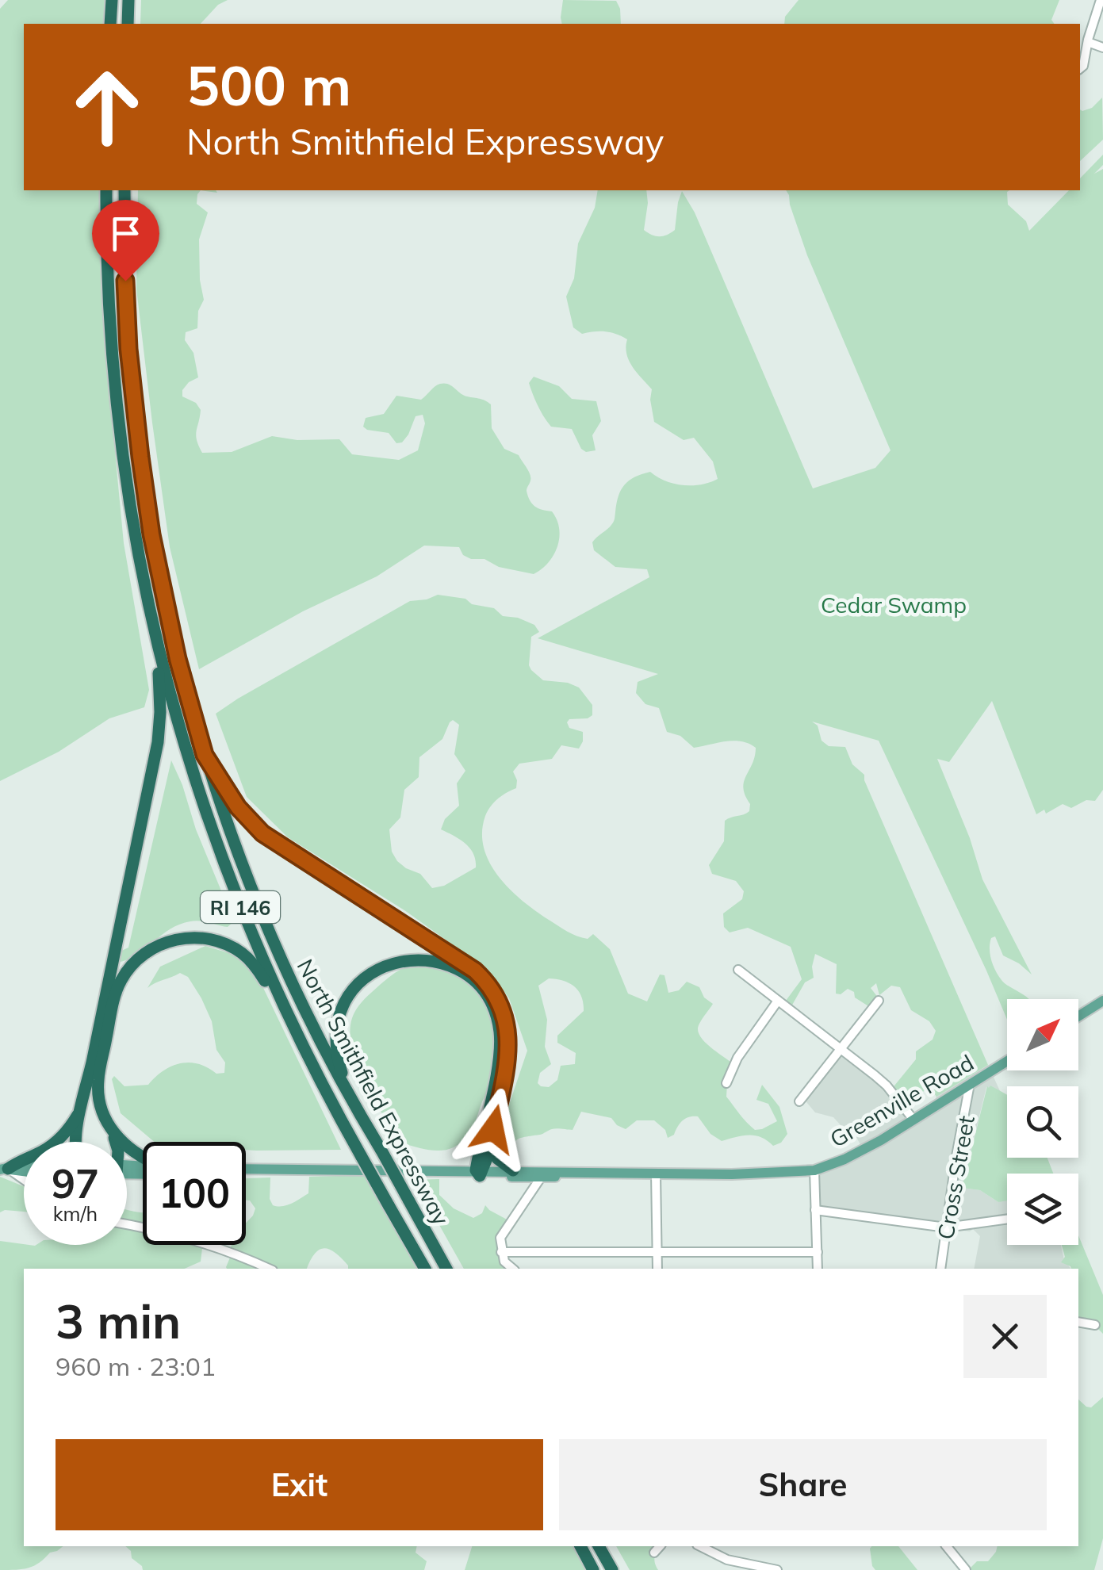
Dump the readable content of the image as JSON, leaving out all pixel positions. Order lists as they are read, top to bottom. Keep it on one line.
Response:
{"streets":{"highway":["RI 146","North Smithfield Expressway"],"main road":["Greenville Road"],"street":["Cross Street"]},"crossings":[["Greenville Road","Cross Street"]],"parks":["Cedar Swamp"],"north":"top right","page":{"turn":["500 m","North Smithfield Expressway"],"speed":"97 km/h","limit":"100","heading":["3 min","960 m · 23:01"],"buttons":["Exit","Share"]}}
